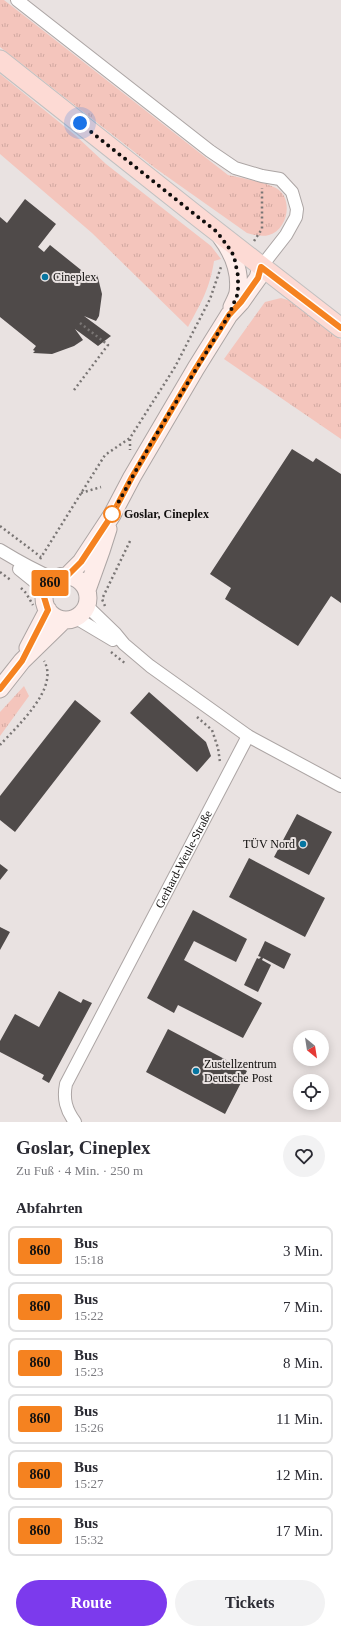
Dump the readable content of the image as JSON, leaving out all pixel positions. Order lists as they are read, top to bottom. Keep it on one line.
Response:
{"streets":{"street":["Gerhard-Weule-Straße"]},"places":["Cineplex","Goslar, Cineplex","TÜV Nord","Zustellzentrum Deutsche Post"],"lines":["bus line 860"],"north":"bottom right","page":{"on_map":"860","heading":[["Goslar, Cineplex","Zu Fuß · 4 Min. · 250 m"],"Abfahrten"],"list":[{"mark":"860","name":"Bus","note":"15:18","value":"3 Min."},{"mark":"860","name":"Bus","note":"15:22","value":"7 Min."},{"mark":"860","name":"Bus","note":"15:23","value":"8 Min."},{"mark":"860","name":"Bus","note":"15:26","value":"11 Min."},{"mark":"860","name":"Bus","note":"15:27","value":"12 Min."},{"mark":"860","name":"Bus","note":"15:32","value":"17 Min."}],"buttons":["Route","Tickets"]}}
